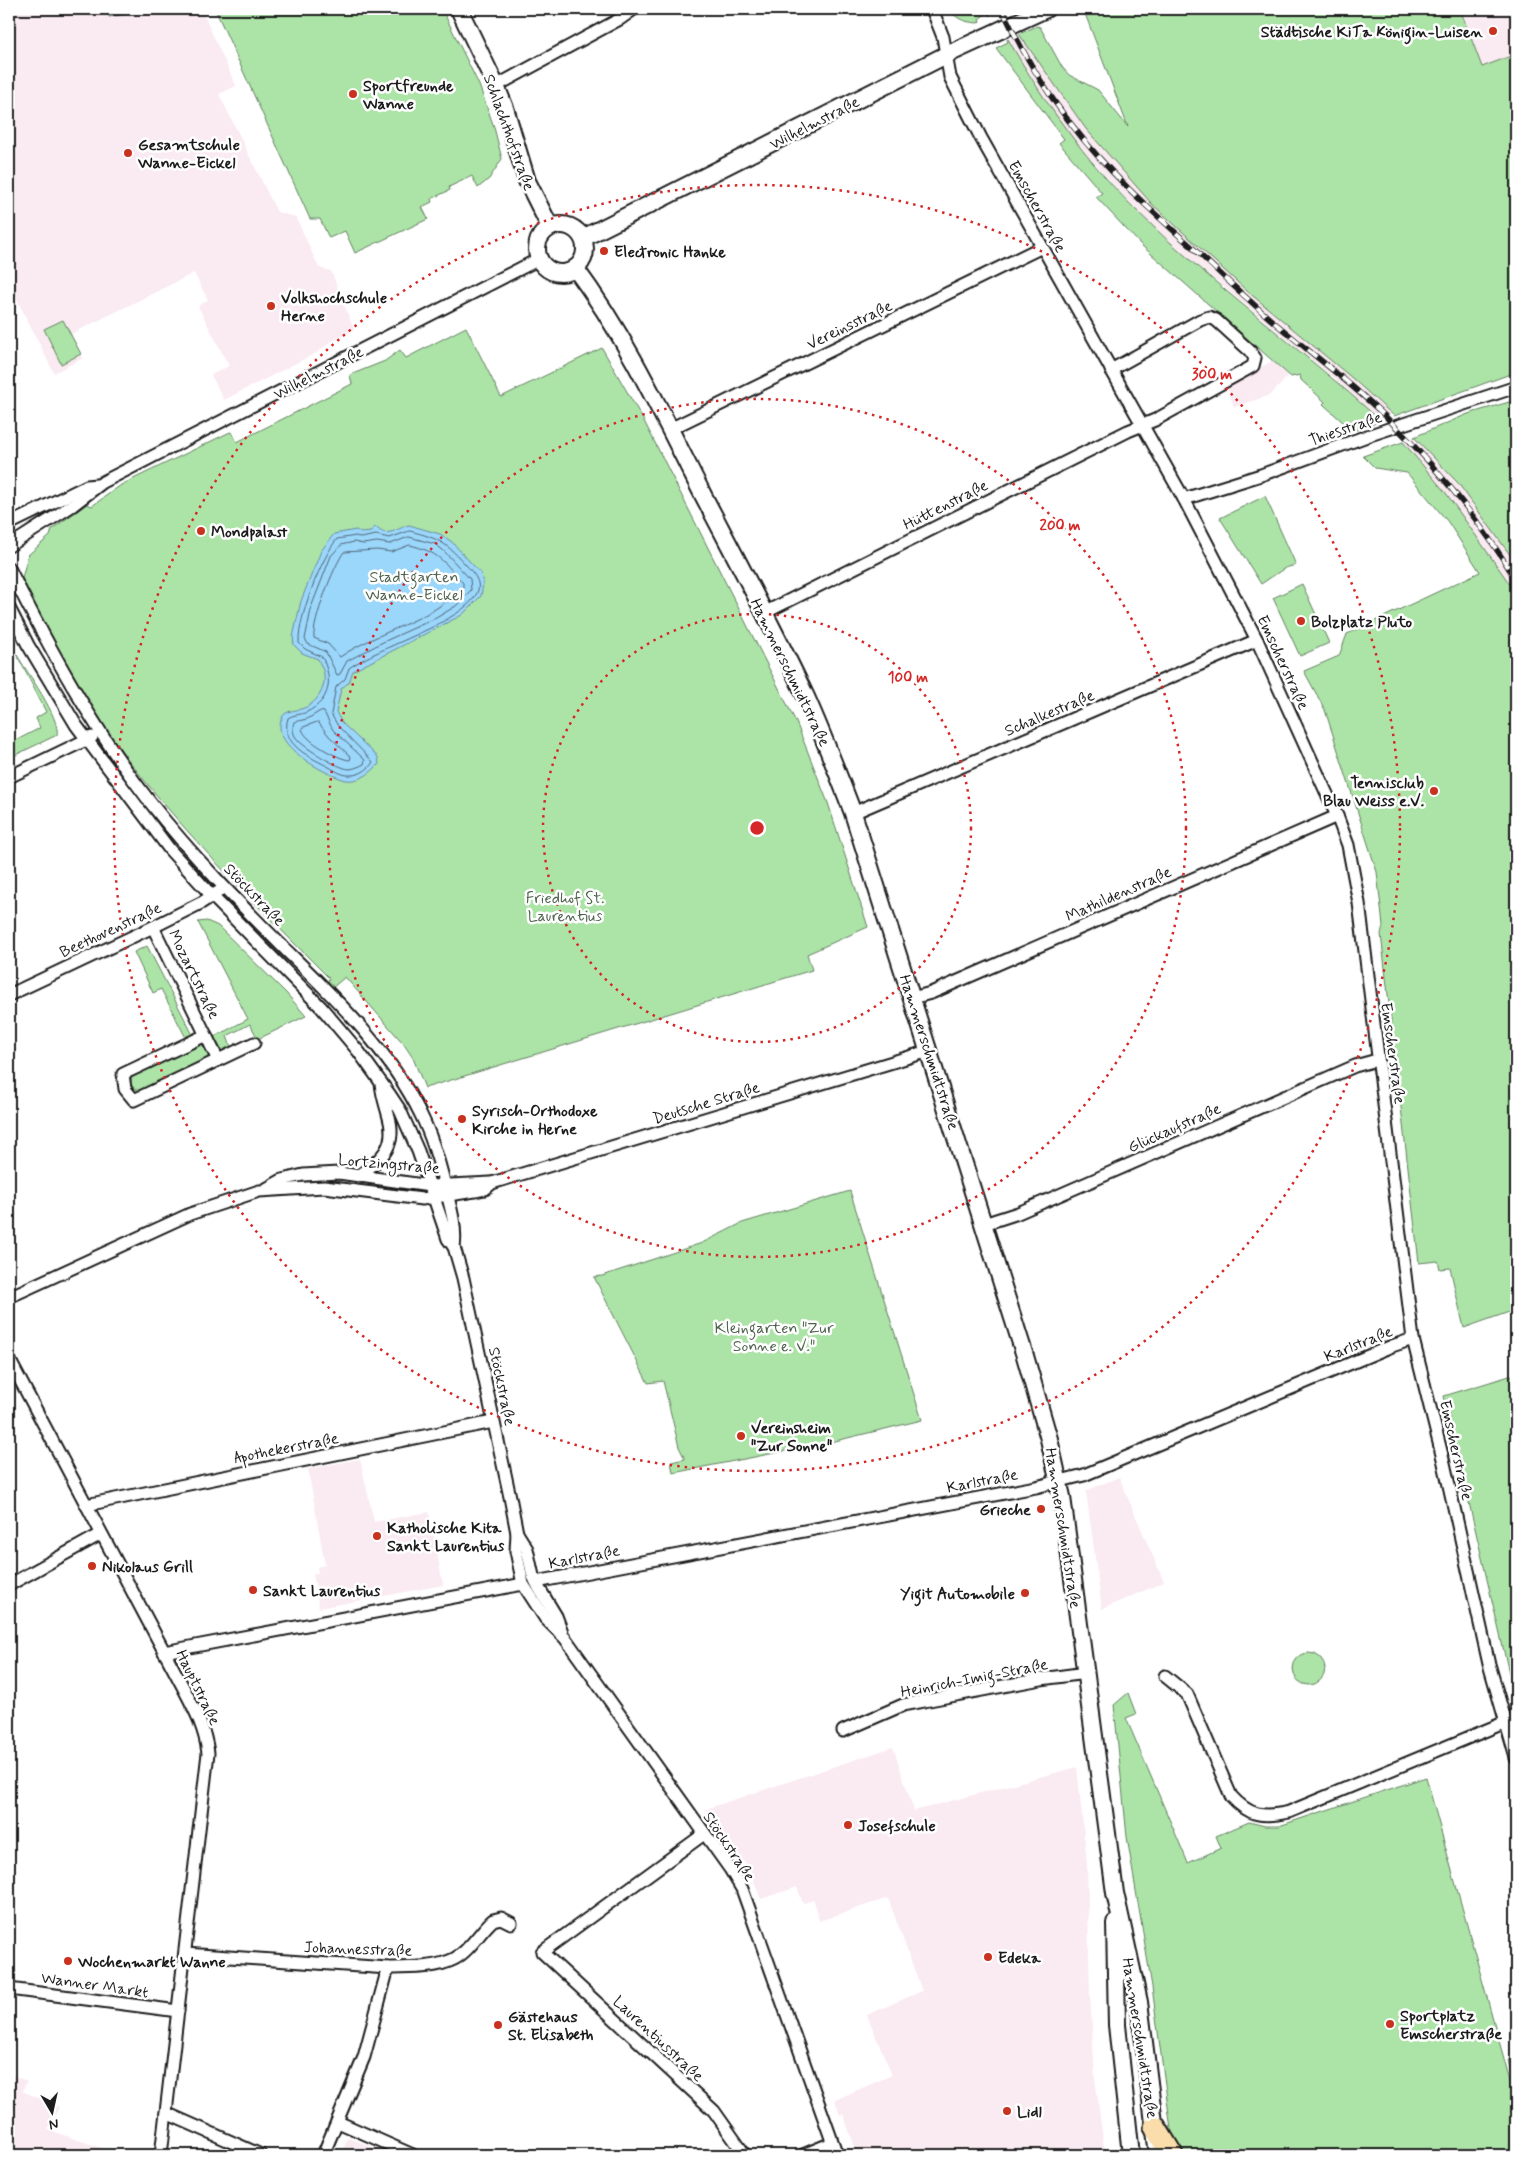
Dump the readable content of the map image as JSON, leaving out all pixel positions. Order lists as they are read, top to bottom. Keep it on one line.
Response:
{"streets":{"main road":["Wilhelmstraße","Schlachthofstraße","Hammerschmidtstraße"],"street":["Emscherstraße","Vereinsstraße","Thiesstraße","Hüttenstraße","Schalkestraße","Mathildenstraße","Stöckstraße","Beethovenstraße","Mozartstraße","Deutsche Straße","Glückaufstraße","Lortzingstraße","Karlstraße","Apothekerstraße","Heinrich-Imig-Straße","Hauptstraße","Johannesstraße","Wanner Markt","Laurentiusstraße"]},"crossings":[["Wilhelmstraße","Schlachthofstraße"],["Wilhelmstraße","Emscherstraße"],["Wilhelmstraße","Hammerschmidtstraße"],["Schlachthofstraße","Hammerschmidtstraße"],["Emscherstraße","Vereinsstraße"],["Emscherstraße","Thiesstraße"],["Emscherstraße","Hüttenstraße"],["Emscherstraße","Schalkestraße"],["Emscherstraße","Mathildenstraße"],["Emscherstraße","Glückaufstraße"],["Emscherstraße","Karlstraße"],["Vereinsstraße","Hammerschmidtstraße"],["Hüttenstraße","Hammerschmidtstraße"],["Hammerschmidtstraße","Schalkestraße"],["Hammerschmidtstraße","Mathildenstraße"],["Hammerschmidtstraße","Deutsche Straße"],["Hammerschmidtstraße","Glückaufstraße"],["Hammerschmidtstraße","Karlstraße"],["Hammerschmidtstraße","Heinrich-Imig-Straße"],["Stöckstraße","Beethovenstraße"],["Stöckstraße","Lortzingstraße"],["Stöckstraße","Karlstraße"],["Stöckstraße","Apothekerstraße"],["Stöckstraße","Laurentiusstraße"],["Beethovenstraße","Mozartstraße"],["Deutsche Straße","Lortzingstraße"],["Apothekerstraße","Hauptstraße"],["Hauptstraße","Johannesstraße"],["Hauptstraße","Wanner Markt"]],"parks":["Stadtgarten Wanne-Eickel","Friedhof St. Laurentius","Kleingarten \"Zur Sonne e. V.\""],"places":["Städtische KiTa Königin-Luisen","Sportfreunde Wanne","Gesamtschule Wanne-Eickel","Electronic Hanke","Volkshochschule Herne","Mondpalast","Bolzplatz Pluto","Tennisclub Blau Weiss e.V.","Syrisch-Orthodoxe Kirche in Herne","Vereinsheim \"Zur Sonne\"","Grieche","Katholische Kita Sankt Laurentius","Nikolaus Grill","Sankt Laurentius","Yigit Automobile","Josefschule","Edeka","Wochenmarkt Wanne","Sportplatz Emscherstraße","Gästehaus St. Elisabeth","Lidl"],"north":"bottom","rings":["300 m","200 m","100 m"]}
